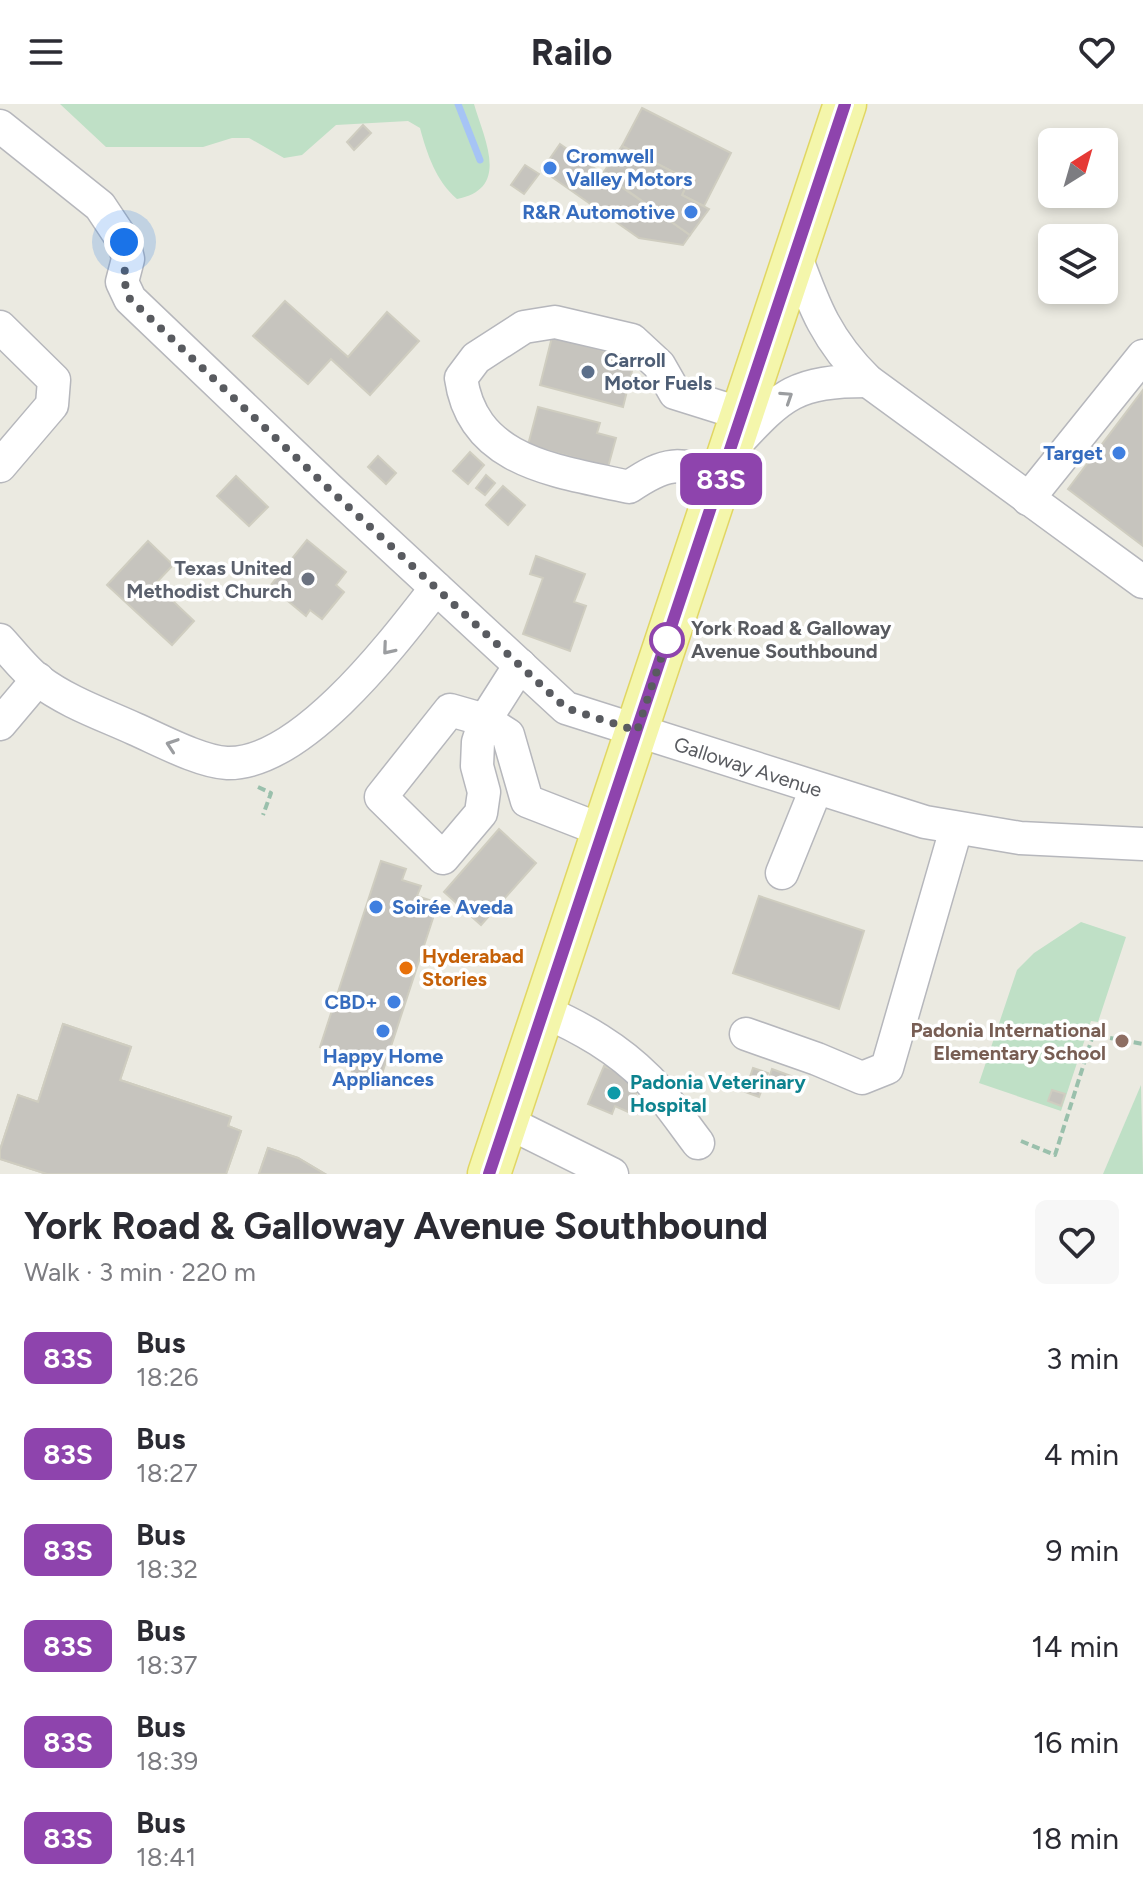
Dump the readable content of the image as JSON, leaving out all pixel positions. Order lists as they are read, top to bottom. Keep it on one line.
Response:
{"streets":{"street":["Galloway Avenue"]},"places":["Cromwell Valley Motors","R&R Automotive","Carroll Motor Fuels","Target","Texas United Methodist Church","York Road & Galloway Avenue Southbound","Soirée Aveda","Hyderabad Stories","CBD+","Happy Home Appliances","Padonia International Elementary School","Padonia Veterinary Hospital"],"lines":["bus line 83S"],"north":"top right","page":{"header":"Railo","on_map":"83S","heading":["York Road & Galloway Avenue Southbound","Walk · 3 min · 220 m"],"list":[{"mark":"83S","name":"Bus","note":"18:26","value":"3 min"},{"mark":"83S","name":"Bus","note":"18:27","value":"4 min"},{"mark":"83S","name":"Bus","note":"18:32","value":"9 min"},{"mark":"83S","name":"Bus","note":"18:37","value":"14 min"},{"mark":"83S","name":"Bus","note":"18:39","value":"16 min"},{"mark":"83S","name":"Bus","note":"18:41","value":"18 min"}]}}
